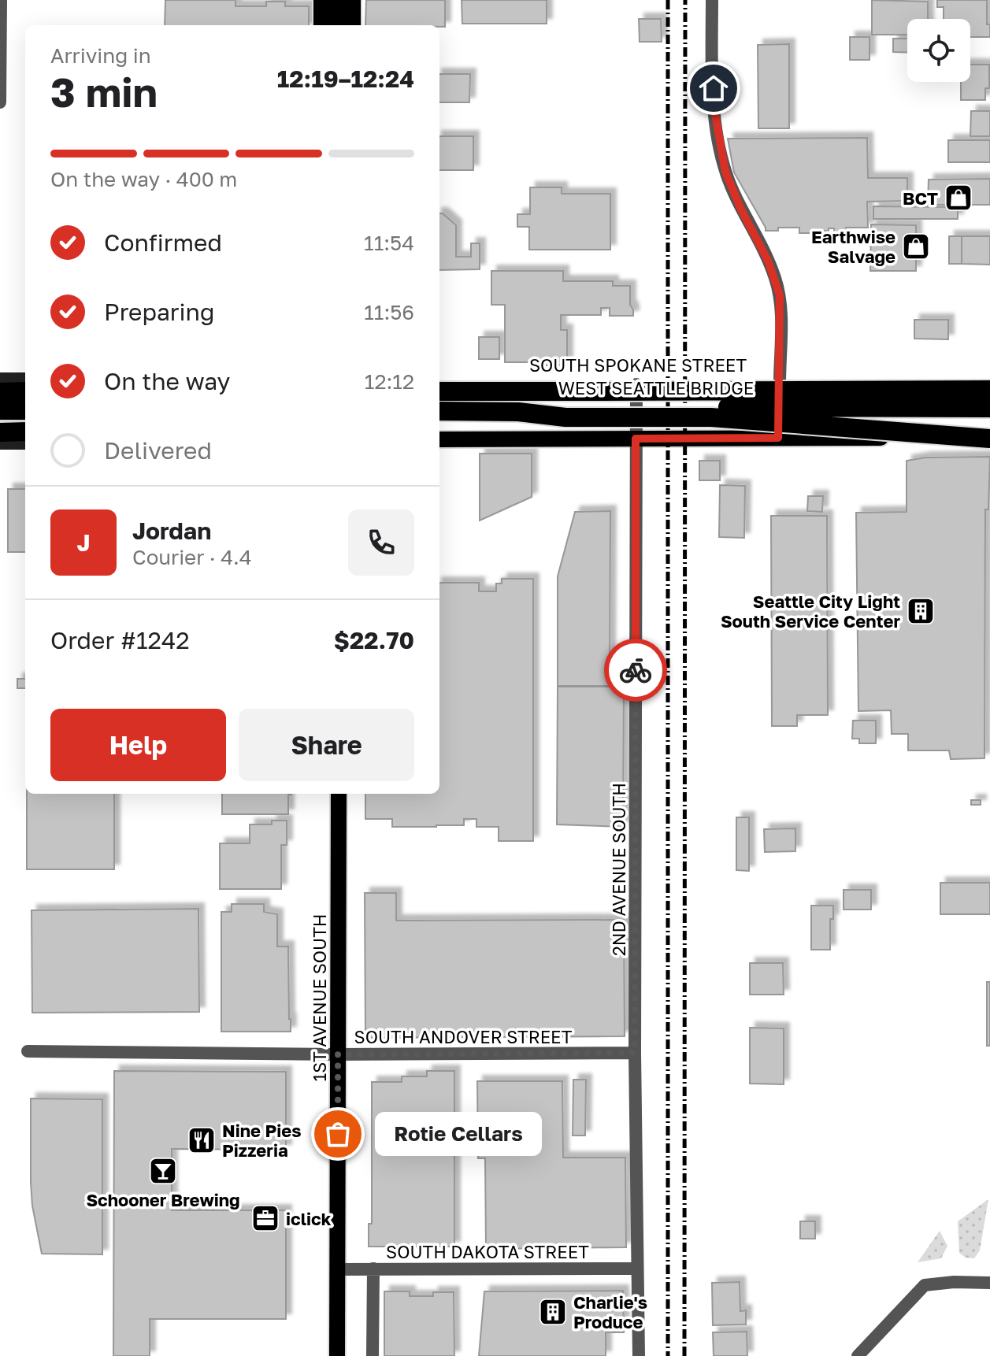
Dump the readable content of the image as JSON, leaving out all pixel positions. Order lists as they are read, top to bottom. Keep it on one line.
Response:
{"streets":{"highway":["WEST SEATTLE BRIDGE"],"main road":["SOUTH SPOKANE STREET","1ST AVENUE SOUTH"],"street":["2ND AVENUE SOUTH","SOUTH ANDOVER STREET","SOUTH DAKOTA STREET"]},"crossings":[["SOUTH SPOKANE STREET","2ND AVENUE SOUTH"],["2ND AVENUE SOUTH","SOUTH ANDOVER STREET"],["2ND AVENUE SOUTH","SOUTH DAKOTA STREET"],["1ST AVENUE SOUTH","SOUTH ANDOVER STREET"],["1ST AVENUE SOUTH","SOUTH DAKOTA STREET"]],"places":{"shop":["BCT","Earthwise Salvage"],"building":["Seattle City Light South Service Center","Charlie's Produce"],"other":["Rotie Cellars"],"restaurant":["Nine Pies Pizzeria"],"bar":["Schooner Brewing"],"office":["iclick"]},"page":{"heading":["3 min","Arriving in","12:19–12:24"],"panel":["Jordan","Courier · 4.4","Order #1242","$22.70"],"bar":"On the way · 400 m","list":[["Confirmed","11:54"],["Preparing","11:56"],["On the way","12:12"],"Delivered"],"round":"J","buttons":["Help","Share"],"bubble":"Rotie Cellars"}}
